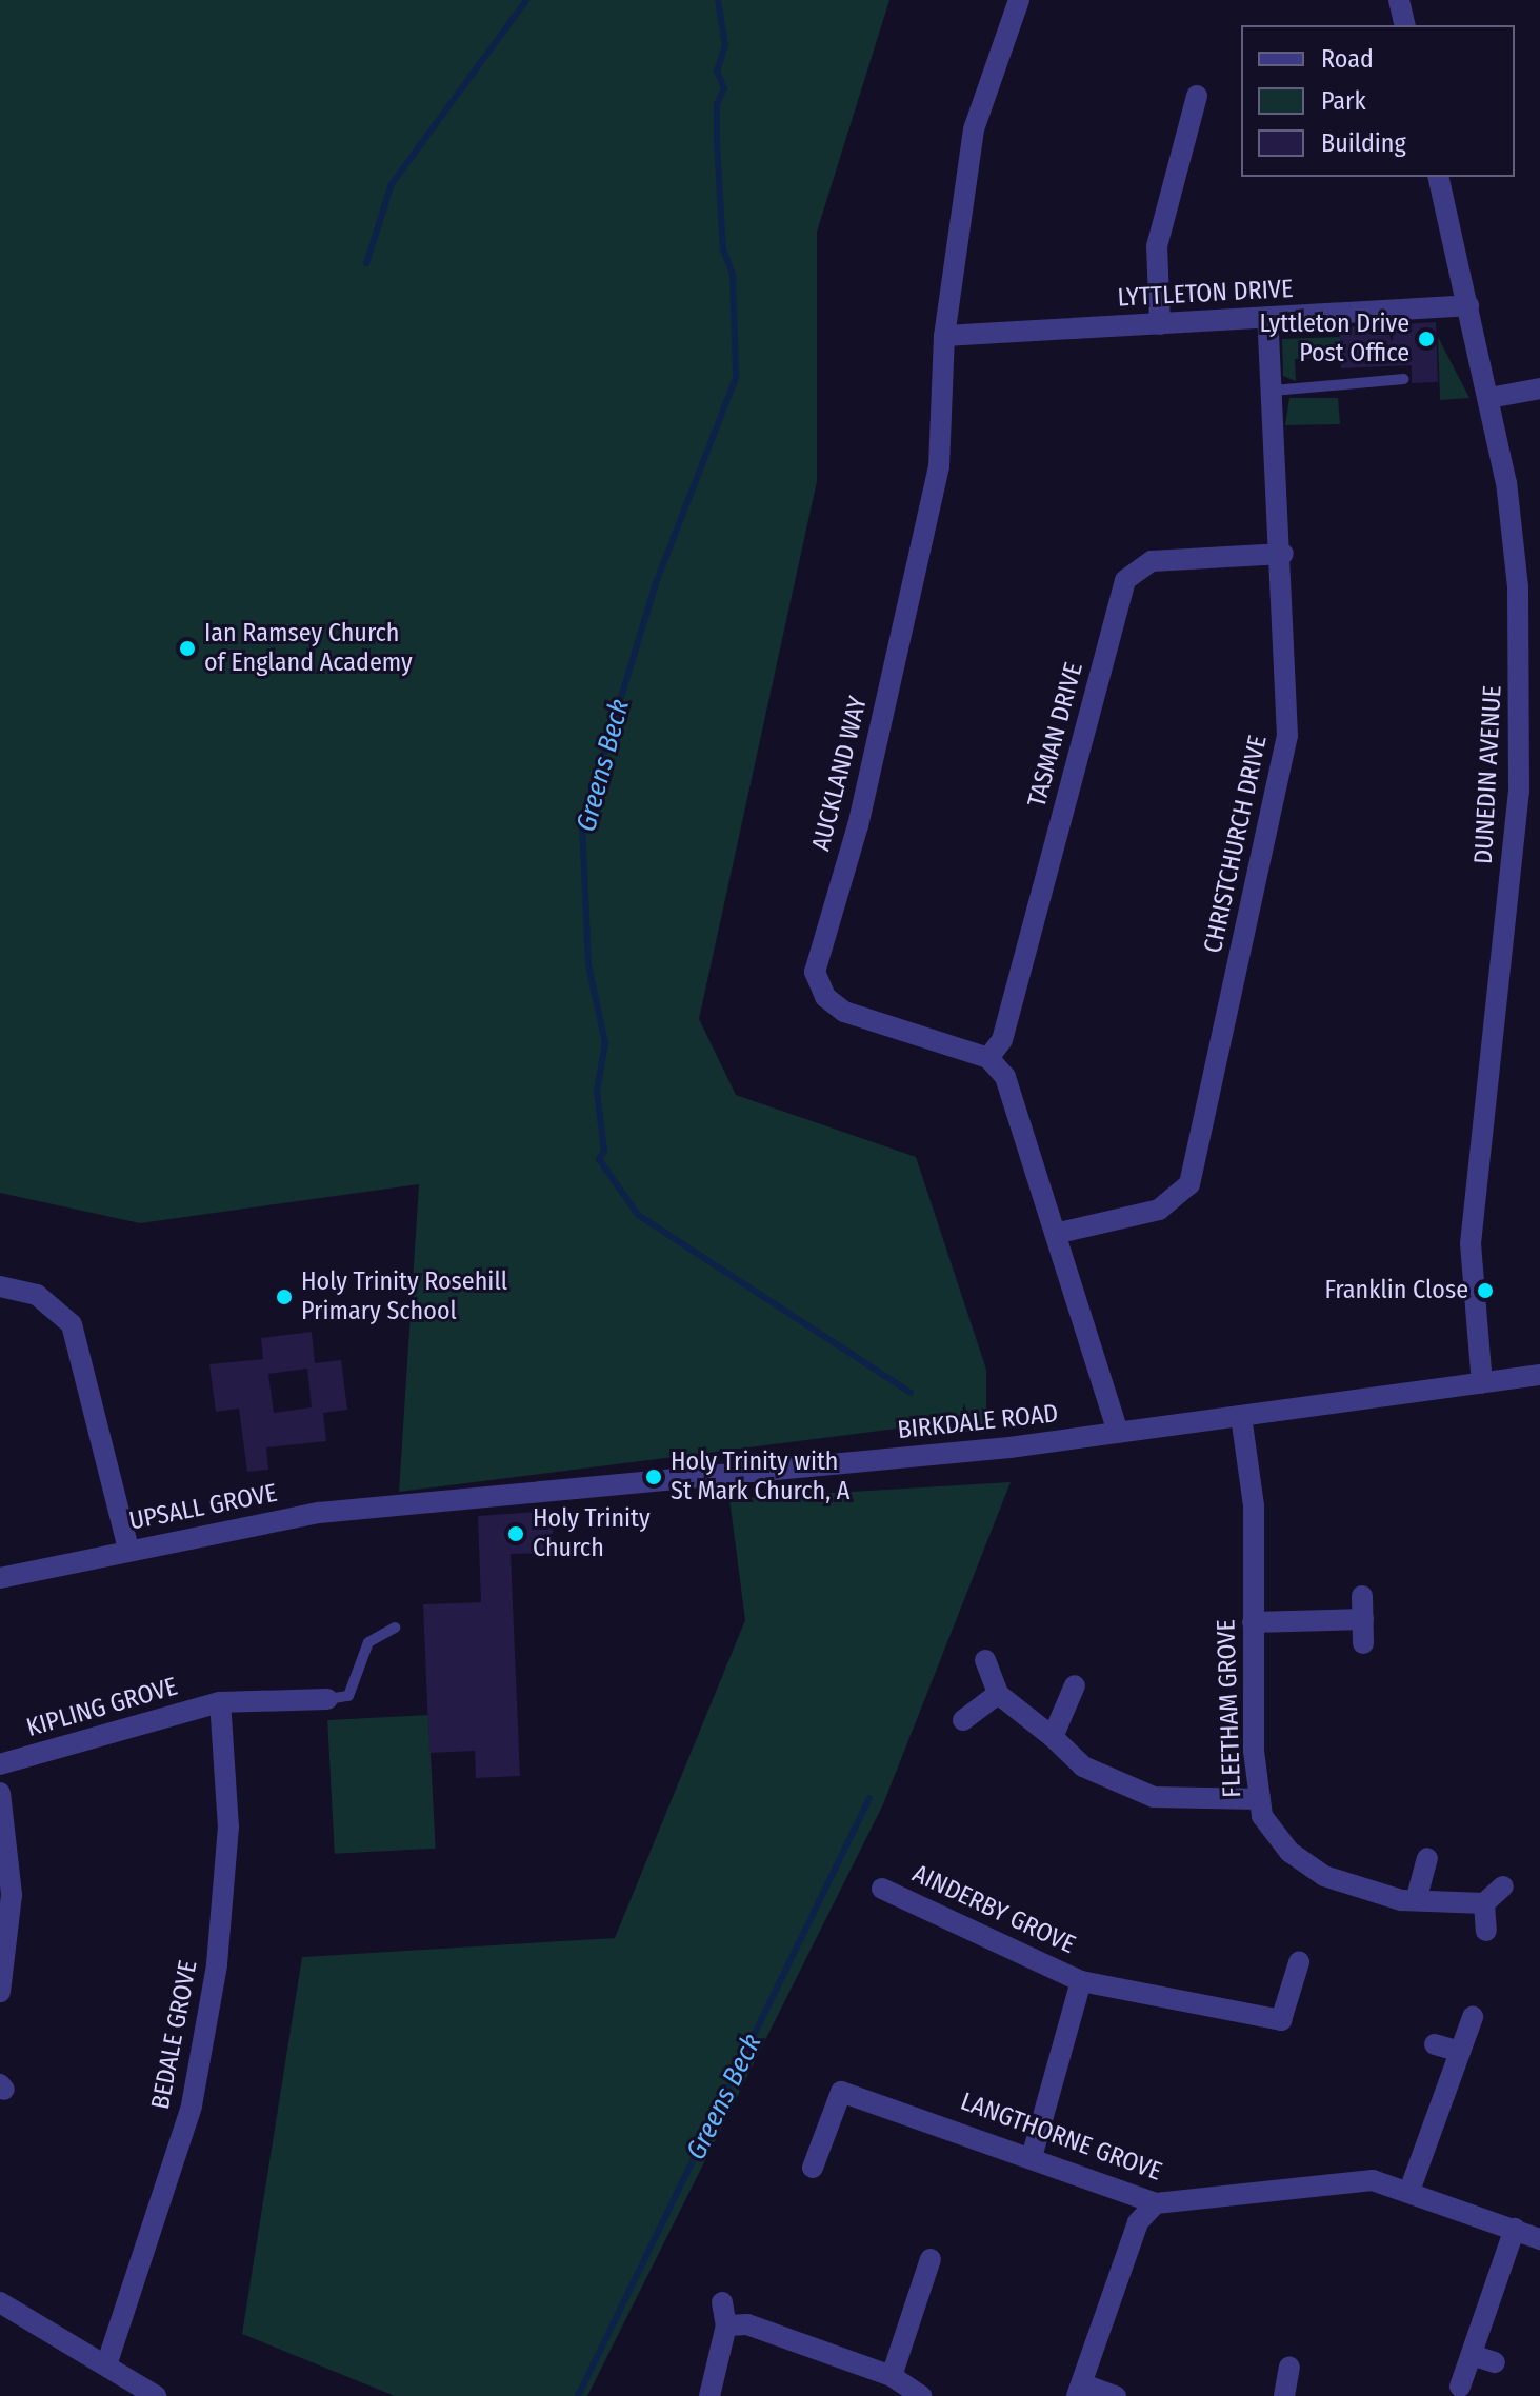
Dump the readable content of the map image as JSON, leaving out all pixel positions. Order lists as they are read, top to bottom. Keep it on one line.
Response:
{"streets":{"street":["LYTTLETON DRIVE","TASMAN DRIVE","AUCKLAND WAY","DUNEDIN AVENUE","CHRISTCHURCH DRIVE","BIRKDALE ROAD","UPSALL GROVE","KIPLING GROVE","FLEETHAM GROVE","AINDERBY GROVE","BEDALE GROVE","LANGTHORNE GROVE"]},"crossings":[["LYTTLETON DRIVE","AUCKLAND WAY"],["LYTTLETON DRIVE","DUNEDIN AVENUE"],["LYTTLETON DRIVE","CHRISTCHURCH DRIVE"],["TASMAN DRIVE","AUCKLAND WAY"],["TASMAN DRIVE","CHRISTCHURCH DRIVE"],["DUNEDIN AVENUE","BIRKDALE ROAD"],["BIRKDALE ROAD","UPSALL GROVE"],["BIRKDALE ROAD","FLEETHAM GROVE"],["KIPLING GROVE","BEDALE GROVE"],["AINDERBY GROVE","LANGTHORNE GROVE"]],"water":["Greens Beck"],"places":["Lyttleton Drive Post Office","Ian Ramsey Church of England Academy","Franklin Close","Holy Trinity Rosehill Primary School","Holy Trinity with St Mark Church, A","Holy Trinity Church"],"legend":["Road","Park","Building"]}
